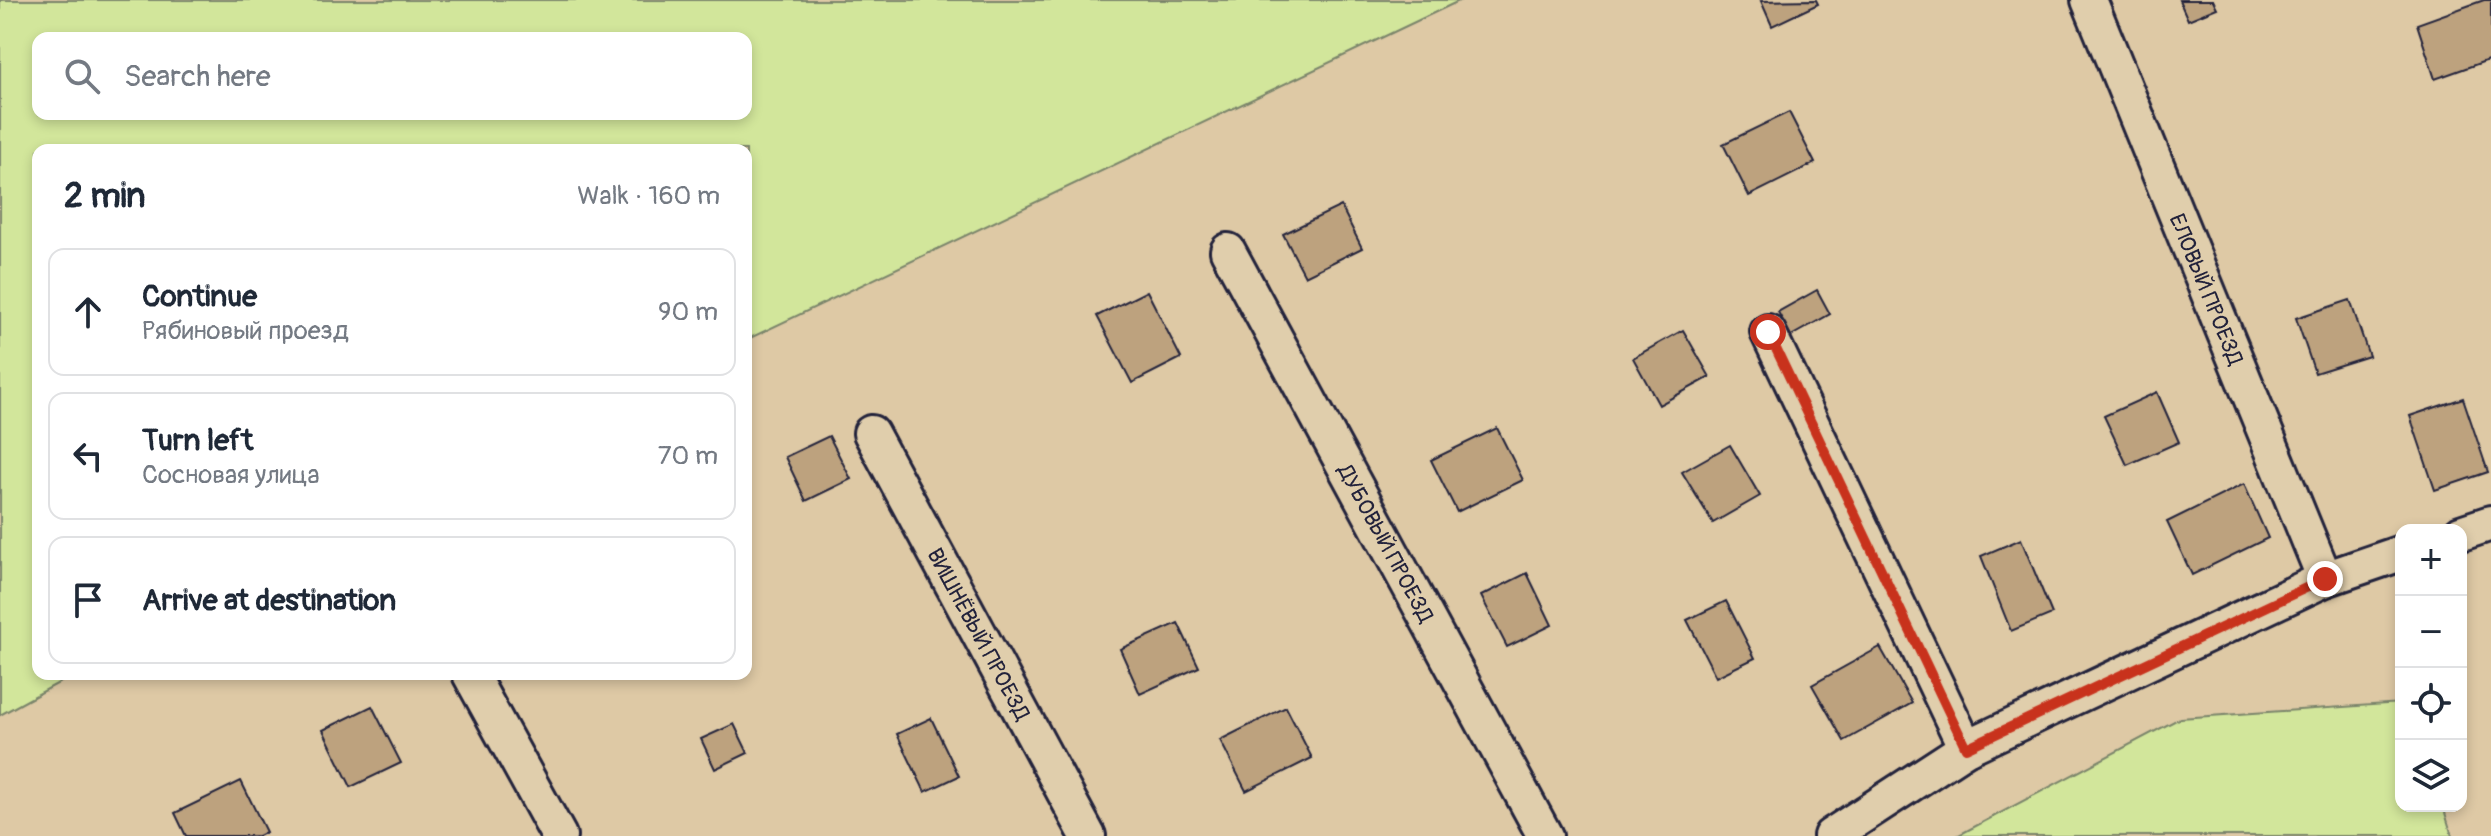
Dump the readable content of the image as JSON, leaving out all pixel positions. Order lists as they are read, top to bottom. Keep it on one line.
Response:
{"streets":{"street":["ЕЛОВЫЙ ПРОЕЗД","ДУБОВЫЙ ПРОЕЗД","ВИШНЁВЫЙ ПРОЕЗД"]},"page":{"search":"Search here","heading":["2 min","Walk · 160 m"],"list":[["Continue","Рябиновый проезд","90 m"],["Turn left","Сосновая улица","70 m"],"Arrive at destination"],"map_buttons":["+","−"]}}
